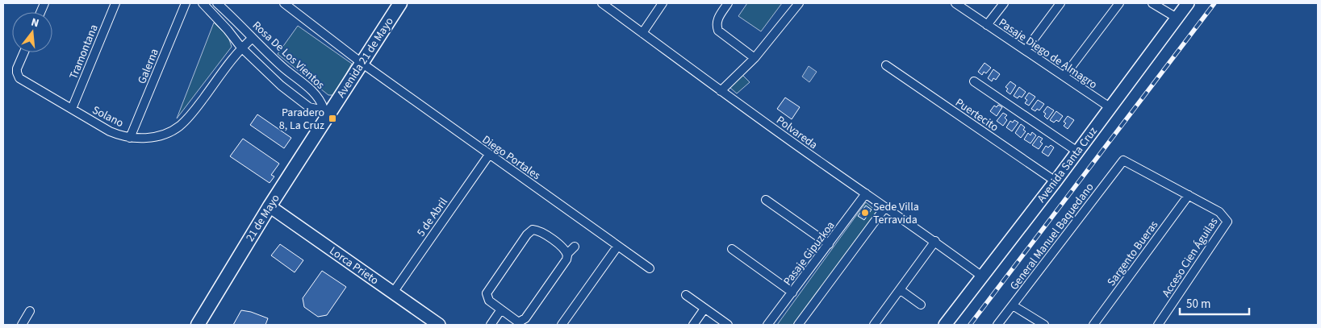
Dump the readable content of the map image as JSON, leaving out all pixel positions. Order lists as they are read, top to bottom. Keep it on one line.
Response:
{"streets":{"main road":["Avenida 21 de Mayo","Avenida Santa Cruz","21 de Mayo","Lorca Prieto"],"street":["Tramontana","Pasaje Diego de Almagro","Rosa De Los Vientos","Galerna","Puertecito","Solano","Polvareda","Diego Portales","5 de Abril","General Manuel Baquedano","Pasaje Gipuzkoa","Sargento Bueras","Acceso Cien Águilas"]},"crossings":[["Tramontana","Solano"],["Pasaje Diego de Almagro","Avenida Santa Cruz"],["Rosa De Los Vientos","Avenida 21 de Mayo"],["Rosa De Los Vientos","Solano"],["Rosa De Los Vientos","21 de Mayo"],["Avenida 21 de Mayo","Diego Portales"],["Avenida 21 de Mayo","21 de Mayo"],["Galerna","Solano"],["Puertecito","Avenida Santa Cruz"],["Polvareda","Avenida Santa Cruz"],["Polvareda","Pasaje Gipuzkoa"],["Diego Portales","5 de Abril"],["5 de Abril","Lorca Prieto"],["21 de Mayo","Lorca Prieto"],["General Manuel Baquedano","Acceso Cien Águilas"],["Sargento Bueras","Acceso Cien Águilas"]],"places":{"transit":["Paradero 8, La Cruz"],"other":["Sede Villa Terravida"]},"scale_bar":"50 m","north":"top"}
